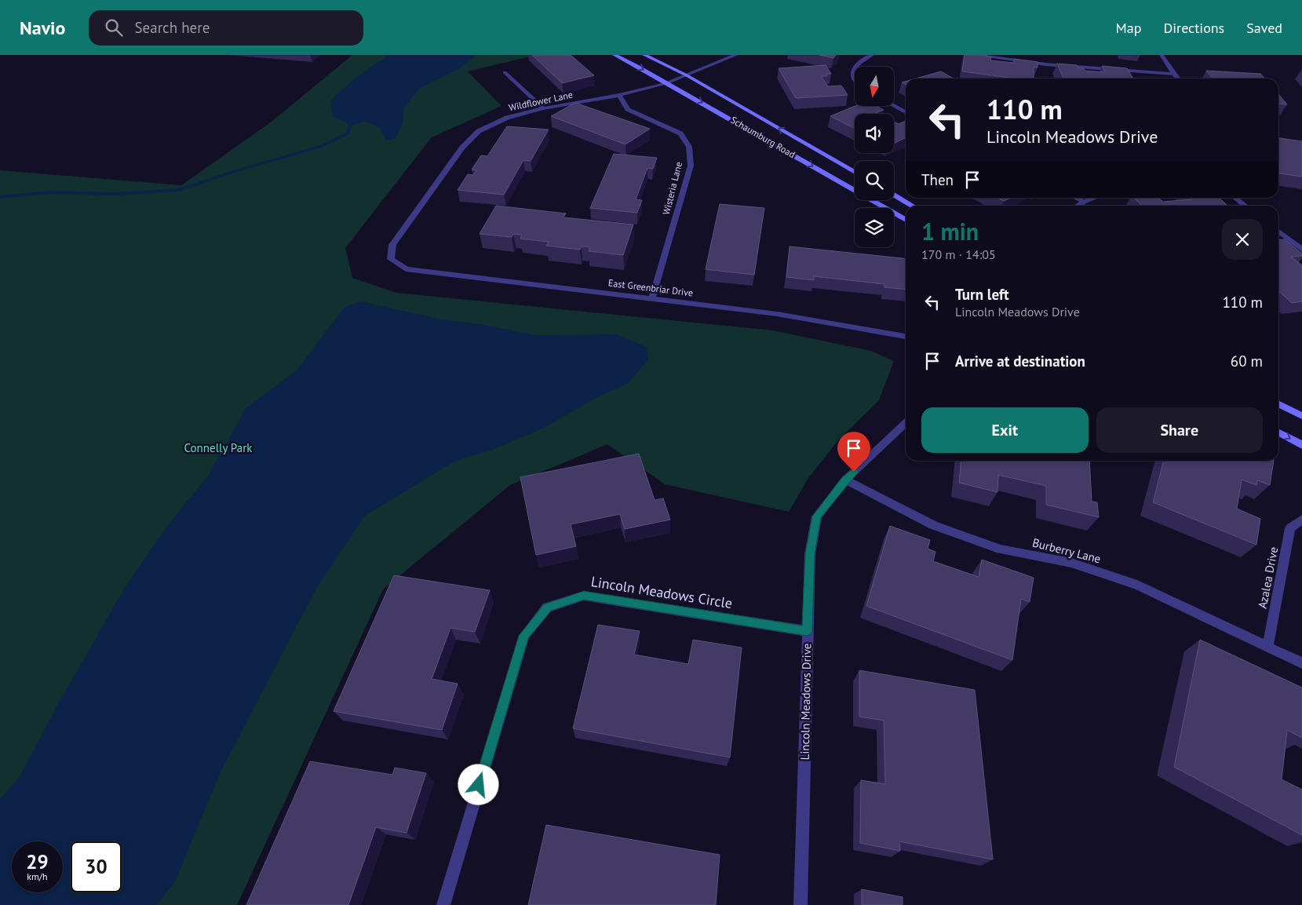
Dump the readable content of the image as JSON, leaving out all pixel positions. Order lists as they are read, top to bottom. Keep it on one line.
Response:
{"streets":{"street":["Wildflower Lane","Schaumburg Road","Wisteria Lane","East Greenbriar Drive","Burberry Lane","Azalea Drive","Lincoln Meadows Circle","Lincoln Meadows Drive"]},"crossings":[["Wildflower Lane","Schaumburg Road"],["Wildflower Lane","Wisteria Lane"],["Wildflower Lane","East Greenbriar Drive"],["Wisteria Lane","East Greenbriar Drive"],["Burberry Lane","Azalea Drive"],["Burberry Lane","Lincoln Meadows Drive"],["Lincoln Meadows Circle","Lincoln Meadows Drive"]],"parks":["Connelly Park"],"north":"bottom","page":{"header":"Navio","search":"Search here","nav":["Map","Directions","Saved"],"turn":["110 m","Lincoln Meadows Drive"],"then":"Then","heading":["1 min","170 m · 14:05"],"list":[{"name":"Turn left","note":"Lincoln Meadows Drive","value":"110 m"},{"name":"Arrive at destination","value":"60 m"}],"buttons":["Exit","Share"],"speed":"29 km/h","limit":"30"}}
